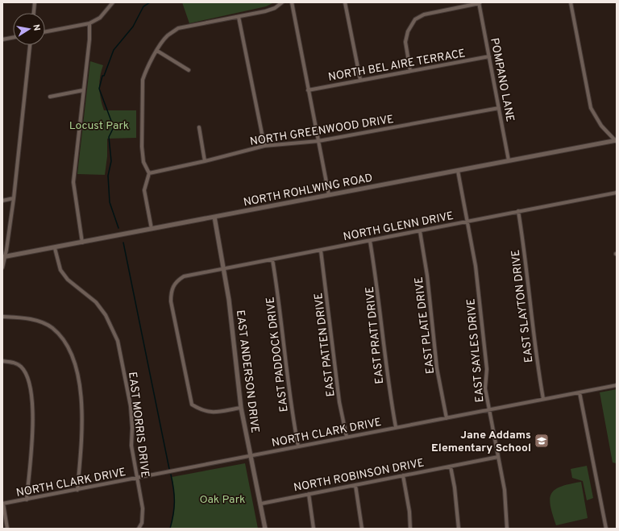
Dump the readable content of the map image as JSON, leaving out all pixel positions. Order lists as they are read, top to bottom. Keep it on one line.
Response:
{"streets":{"street":["NORTH BEL AIRE TERRACE","POMPANO LANE","NORTH GREENWOOD DRIVE","NORTH ROHLWING ROAD","NORTH GLENN DRIVE","EAST SLAYTON DRIVE","EAST PLATE DRIVE","EAST PRATT DRIVE","EAST PATTEN DRIVE","EAST SAYLES DRIVE","EAST PADDOCK DRIVE","EAST ANDERSON DRIVE","EAST MORRIS DRIVE","NORTH CLARK DRIVE","NORTH ROBINSON DRIVE"]},"crossings":[["NORTH BEL AIRE TERRACE","POMPANO LANE"],["POMPANO LANE","NORTH GREENWOOD DRIVE"],["POMPANO LANE","NORTH ROHLWING ROAD"],["NORTH ROHLWING ROAD","EAST SAYLES DRIVE"],["NORTH ROHLWING ROAD","EAST ANDERSON DRIVE"],["NORTH ROHLWING ROAD","EAST MORRIS DRIVE"],["NORTH GLENN DRIVE","EAST SLAYTON DRIVE"],["NORTH GLENN DRIVE","EAST PLATE DRIVE"],["NORTH GLENN DRIVE","EAST PRATT DRIVE"],["NORTH GLENN DRIVE","EAST PATTEN DRIVE"],["NORTH GLENN DRIVE","EAST SAYLES DRIVE"],["NORTH GLENN DRIVE","EAST PADDOCK DRIVE"],["NORTH GLENN DRIVE","EAST ANDERSON DRIVE"],["EAST SLAYTON DRIVE","NORTH CLARK DRIVE"],["EAST PLATE DRIVE","NORTH CLARK DRIVE"],["EAST PRATT DRIVE","NORTH CLARK DRIVE"],["EAST PATTEN DRIVE","NORTH CLARK DRIVE"],["EAST SAYLES DRIVE","NORTH CLARK DRIVE"],["EAST SAYLES DRIVE","NORTH ROBINSON DRIVE"],["EAST PADDOCK DRIVE","NORTH CLARK DRIVE"],["EAST ANDERSON DRIVE","NORTH CLARK DRIVE"],["EAST ANDERSON DRIVE","NORTH ROBINSON DRIVE"],["EAST MORRIS DRIVE","NORTH CLARK DRIVE"]],"parks":["Locust Park","Oak Park"],"places":{"school or university":["Jane Addams Elementary School"]},"north":"right"}
